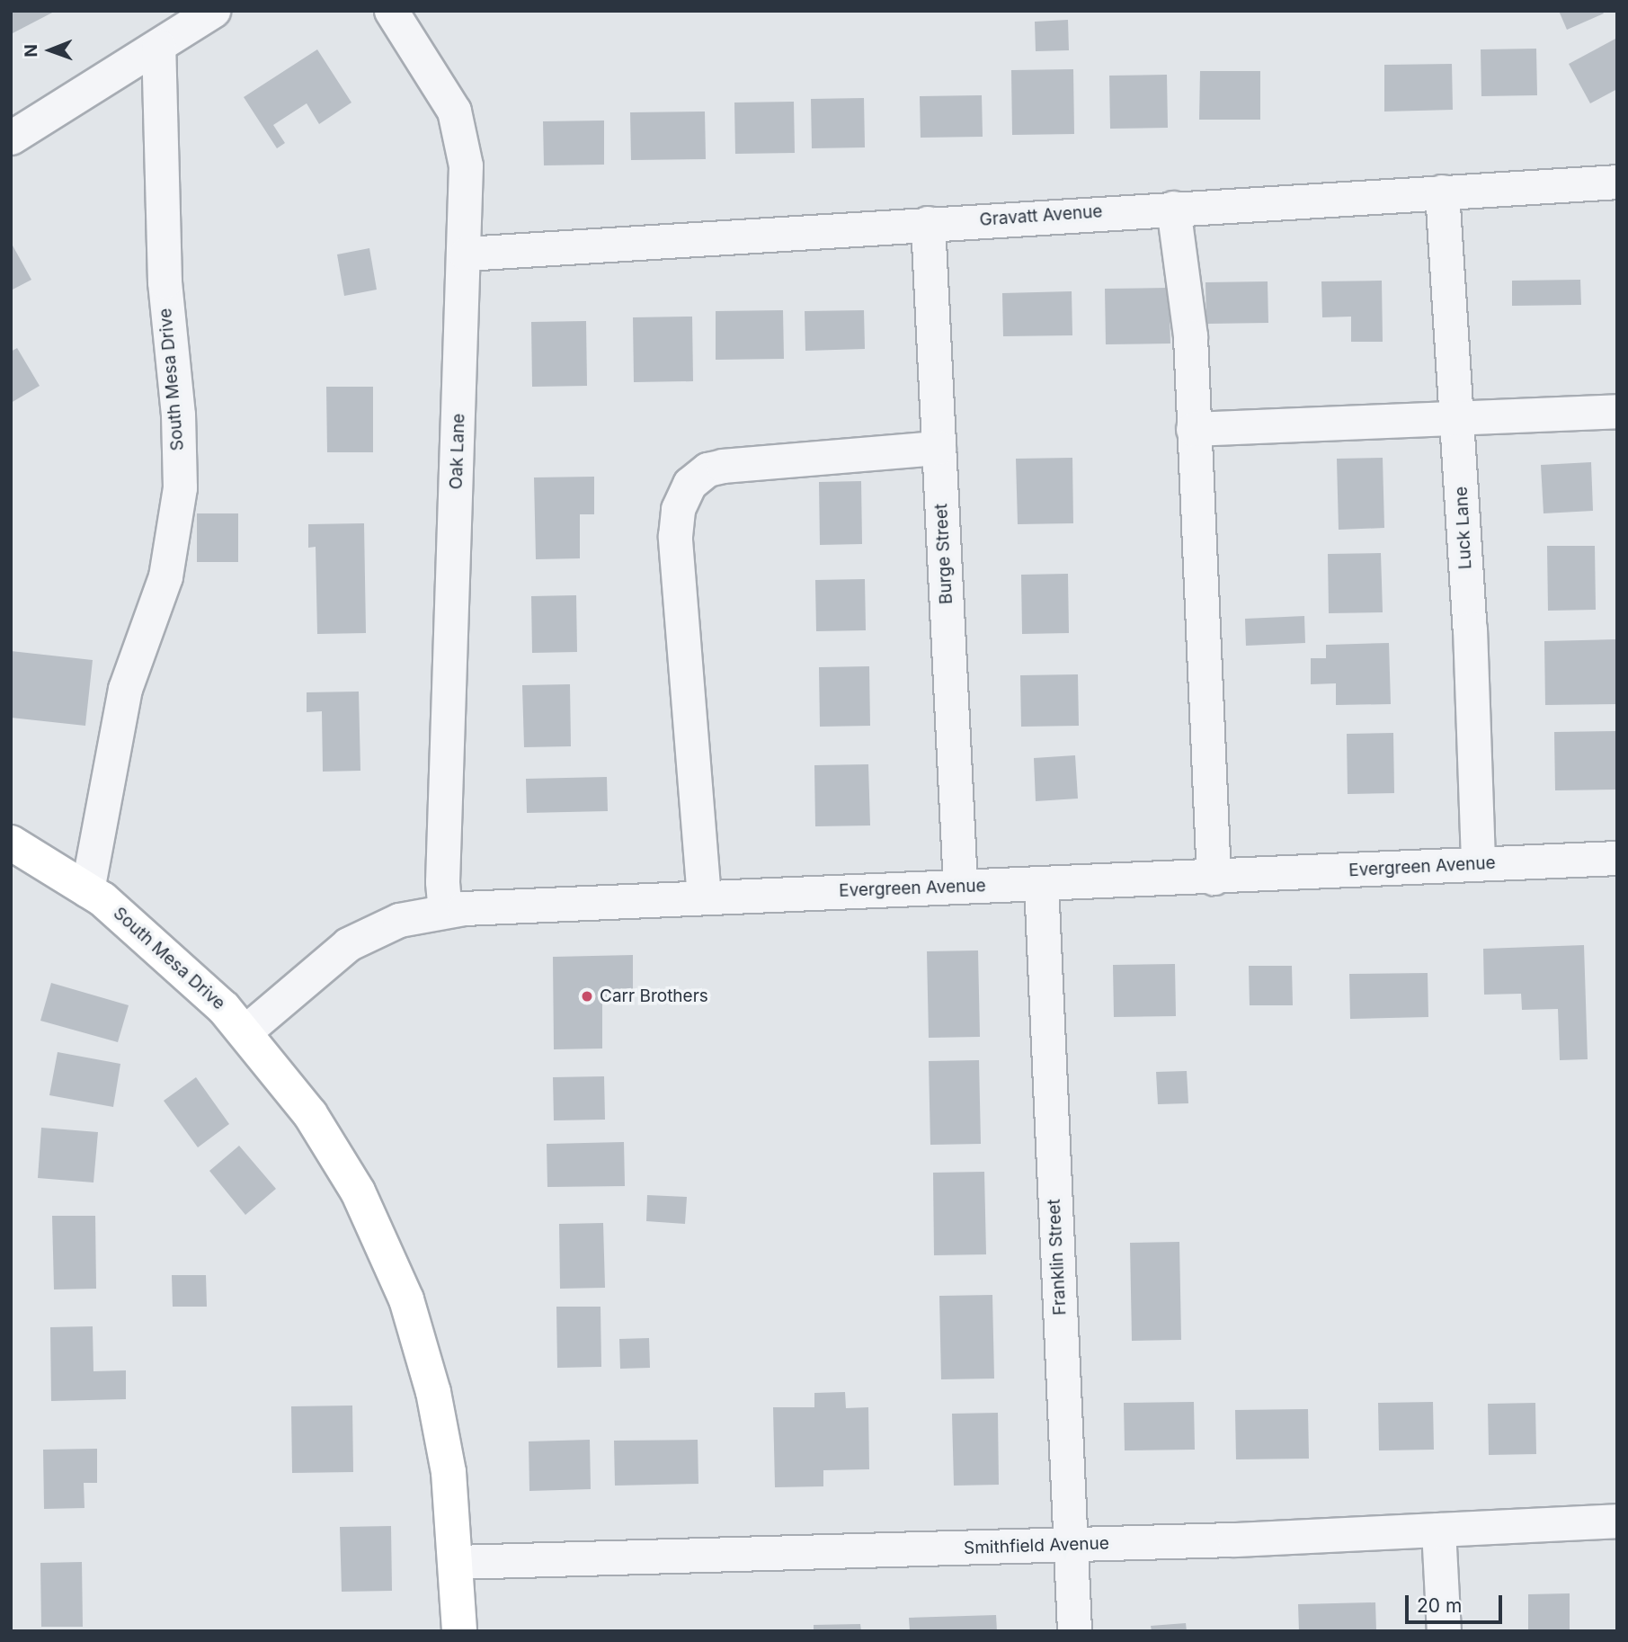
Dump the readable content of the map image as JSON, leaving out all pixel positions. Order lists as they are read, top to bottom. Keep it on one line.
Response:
{"streets":{"main road":["South Mesa Drive"],"street":["Gravatt Avenue","Oak Lane","Luck Lane","Burge Street","Evergreen Avenue","Franklin Street","Smithfield Avenue"]},"crossings":[["Gravatt Avenue","Oak Lane"],["Gravatt Avenue","Luck Lane"],["Gravatt Avenue","Burge Street"],["South Mesa Drive","Evergreen Avenue"],["South Mesa Drive","Smithfield Avenue"],["Oak Lane","Evergreen Avenue"],["Luck Lane","Evergreen Avenue"],["Burge Street","Evergreen Avenue"],["Evergreen Avenue","Franklin Street"],["Franklin Street","Smithfield Avenue"]],"places":["Carr Brothers"],"scale_bar":"20 m","north":"left"}
